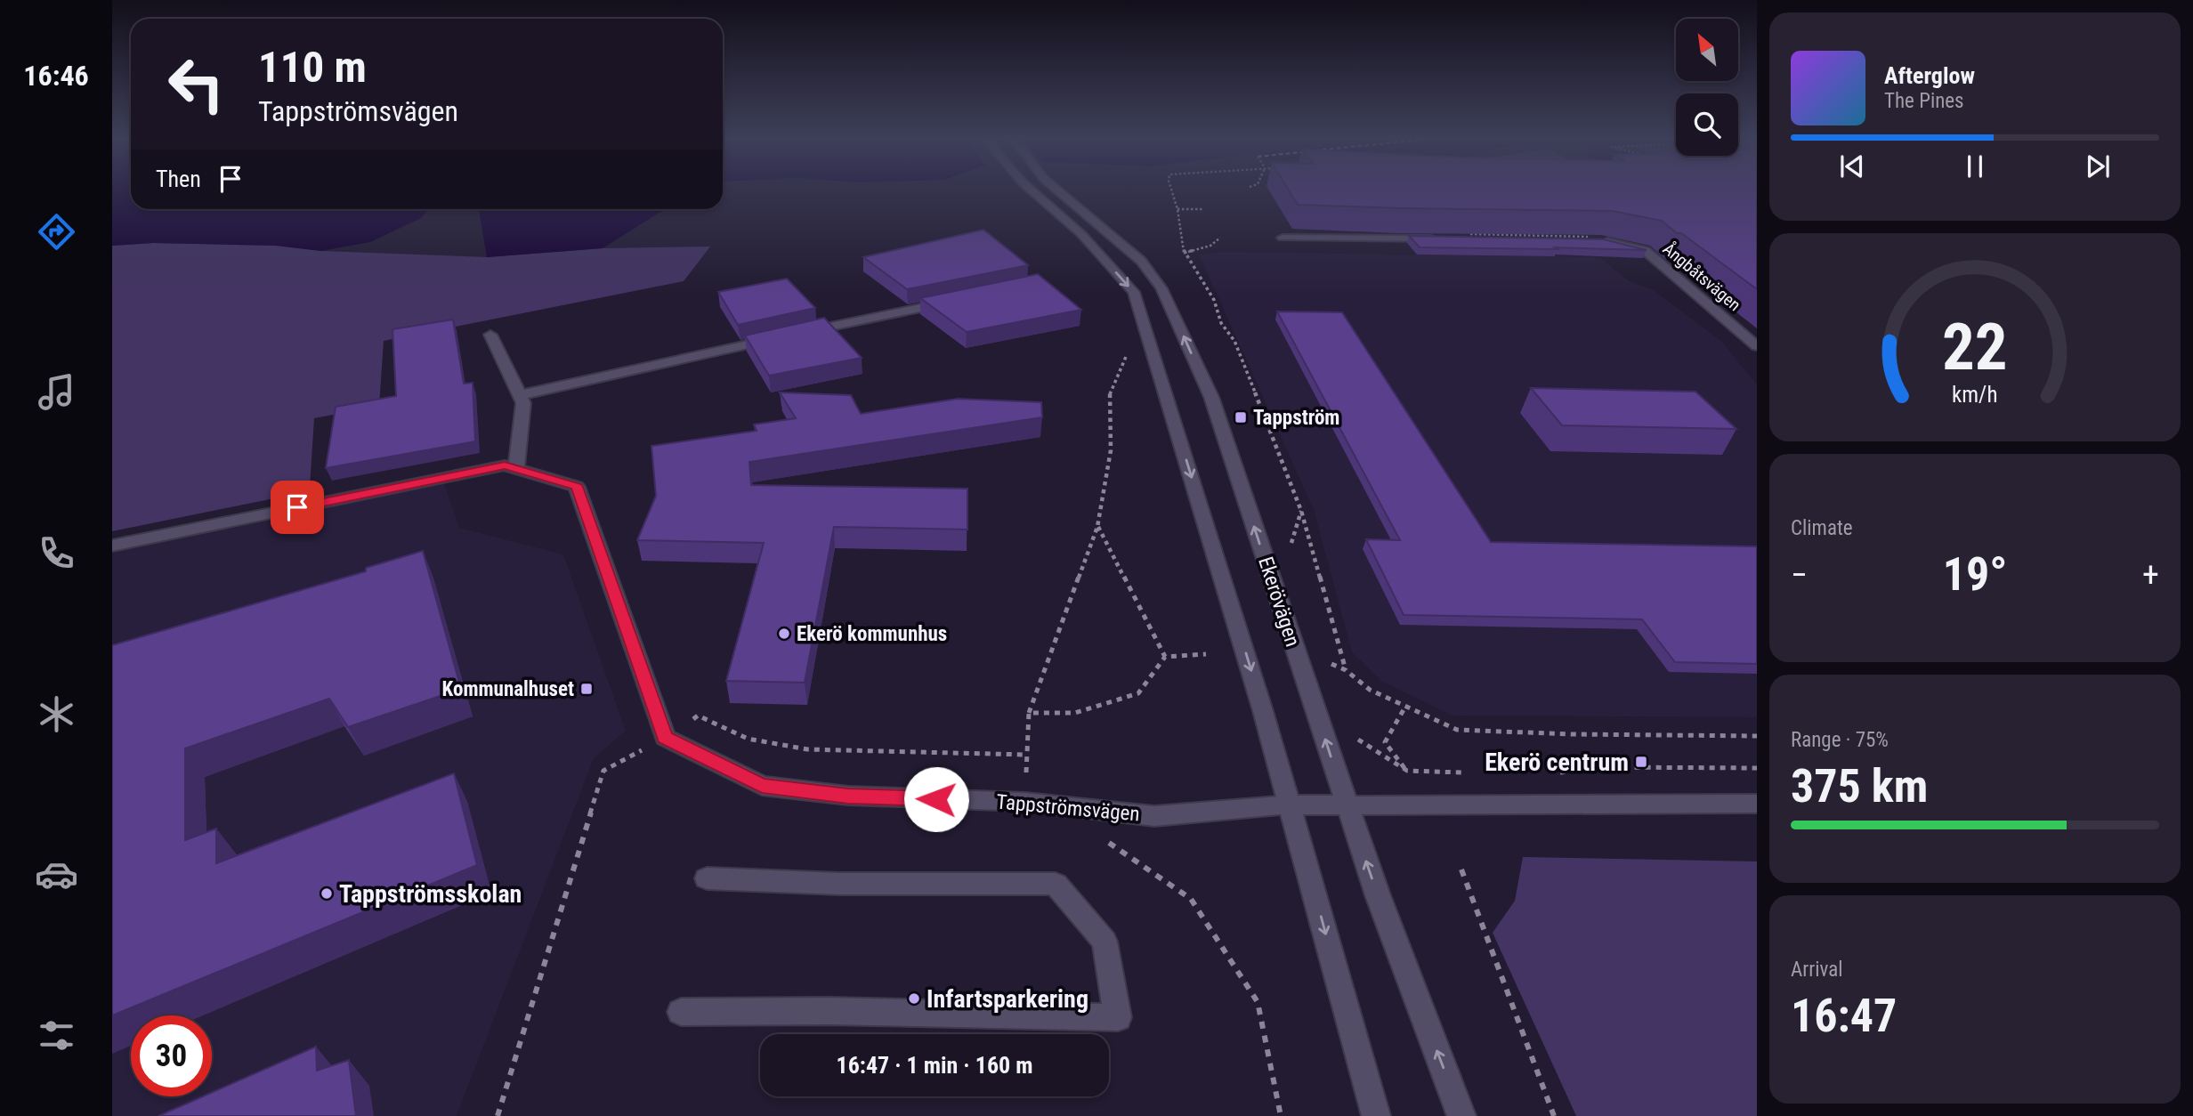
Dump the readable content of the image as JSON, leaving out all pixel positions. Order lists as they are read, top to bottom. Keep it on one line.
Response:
{"streets":{"main road":["Ångbåtsvägen","Ekerövägen","Tappströmsvägen"]},"crossings":[["Ekerövägen","Tappströmsvägen"]],"places":{"transit":["Tappström","Kommunalhuset","Ekerö centrum"],"other":["Ekerö kommunhus","Tappströmsskolan","Infartsparkering"]},"north":"top left","page":{"tabs":"16:46","turn":["110 m","Tappströmsvägen"],"song":["Afterglow","The Pines"],"then":"Then","tile":["Climate",["Range · 75%","375 km"],["Arrival","16:47"]],"heat":["−","19°","+"],"limit":"30","trip":"16:47 · 1 min · 160 m","gauge":["22","km/h"]}}
